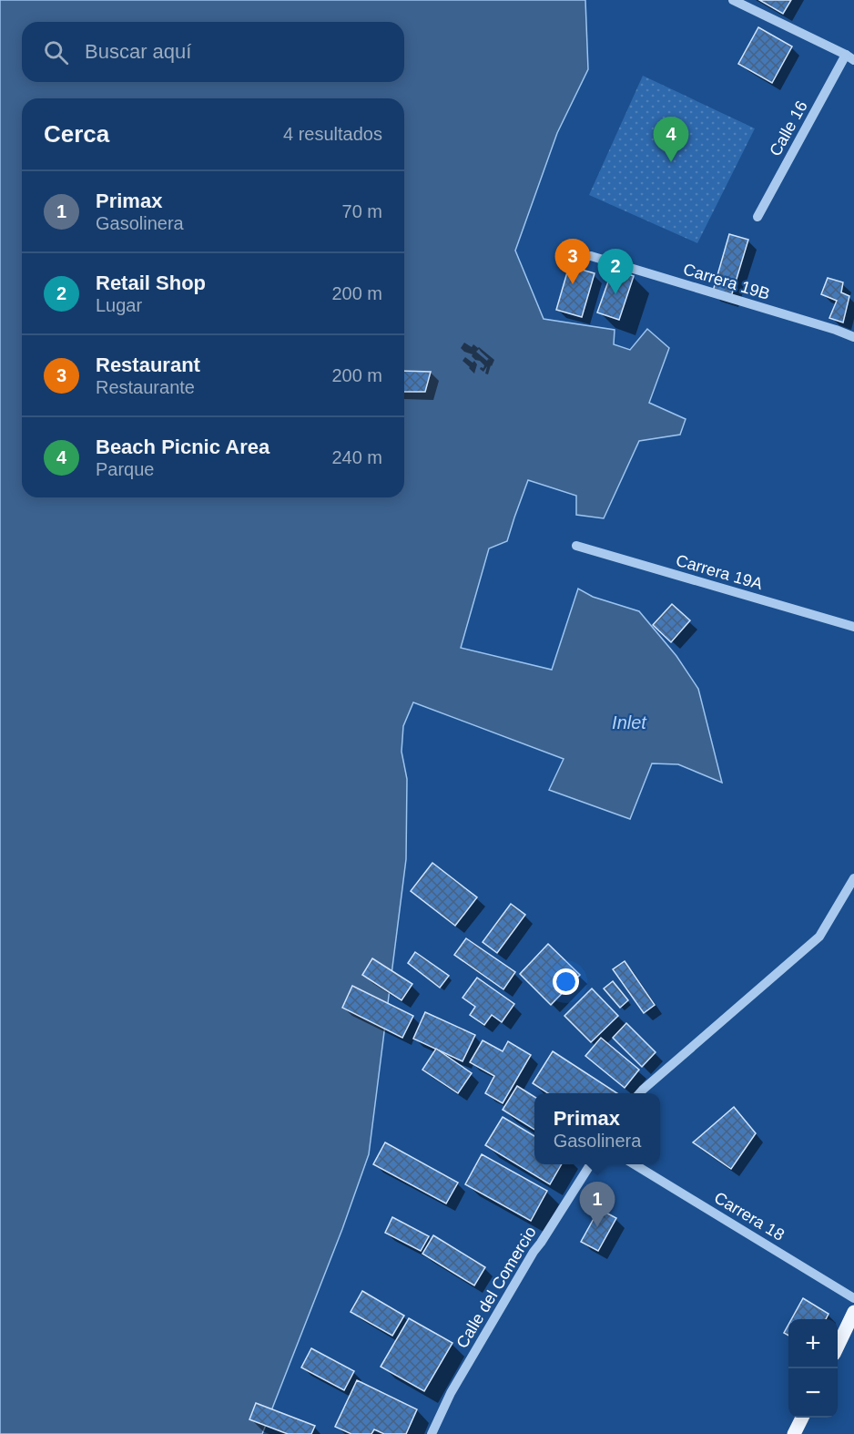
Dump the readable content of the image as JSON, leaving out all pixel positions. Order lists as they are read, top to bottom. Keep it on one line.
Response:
{"streets":{"street":["Calle 16","Carrera 19B","Carrera 19A","Carrera 18","Calle del Comercio"]},"water":["Inlet"],"page":{"search":"Buscar aquí","heading":["Cerca","4 resultados"],"pins":["4","3","2","1"],"list":[{"mark":"1","name":"Primax","note":"Gasolinera","value":"70 m"},{"mark":"2","name":"Retail Shop","note":"Lugar","value":"200 m"},{"mark":"3","name":"Restaurant","note":"Restaurante","value":"200 m"},{"mark":"4","name":"Beach Picnic Area","note":"Parque","value":"240 m"}],"popup":["Primax","Gasolinera"],"map_buttons":["+","−"]}}
